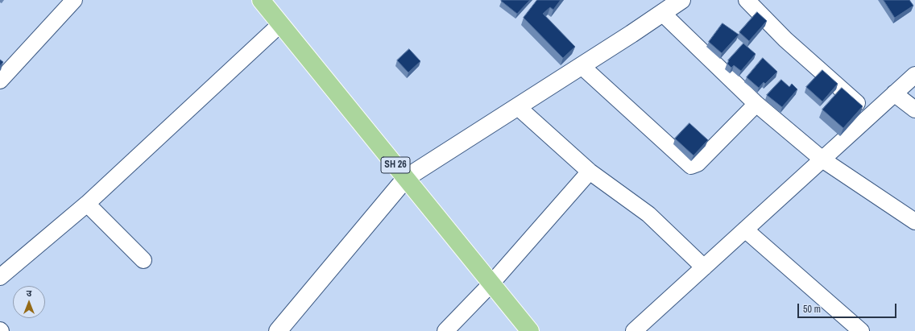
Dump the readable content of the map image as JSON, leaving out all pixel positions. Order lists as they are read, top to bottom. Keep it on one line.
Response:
{"streets":{"main road":["SH 26"]},"scale_bar":"50 m","north":"top"}
